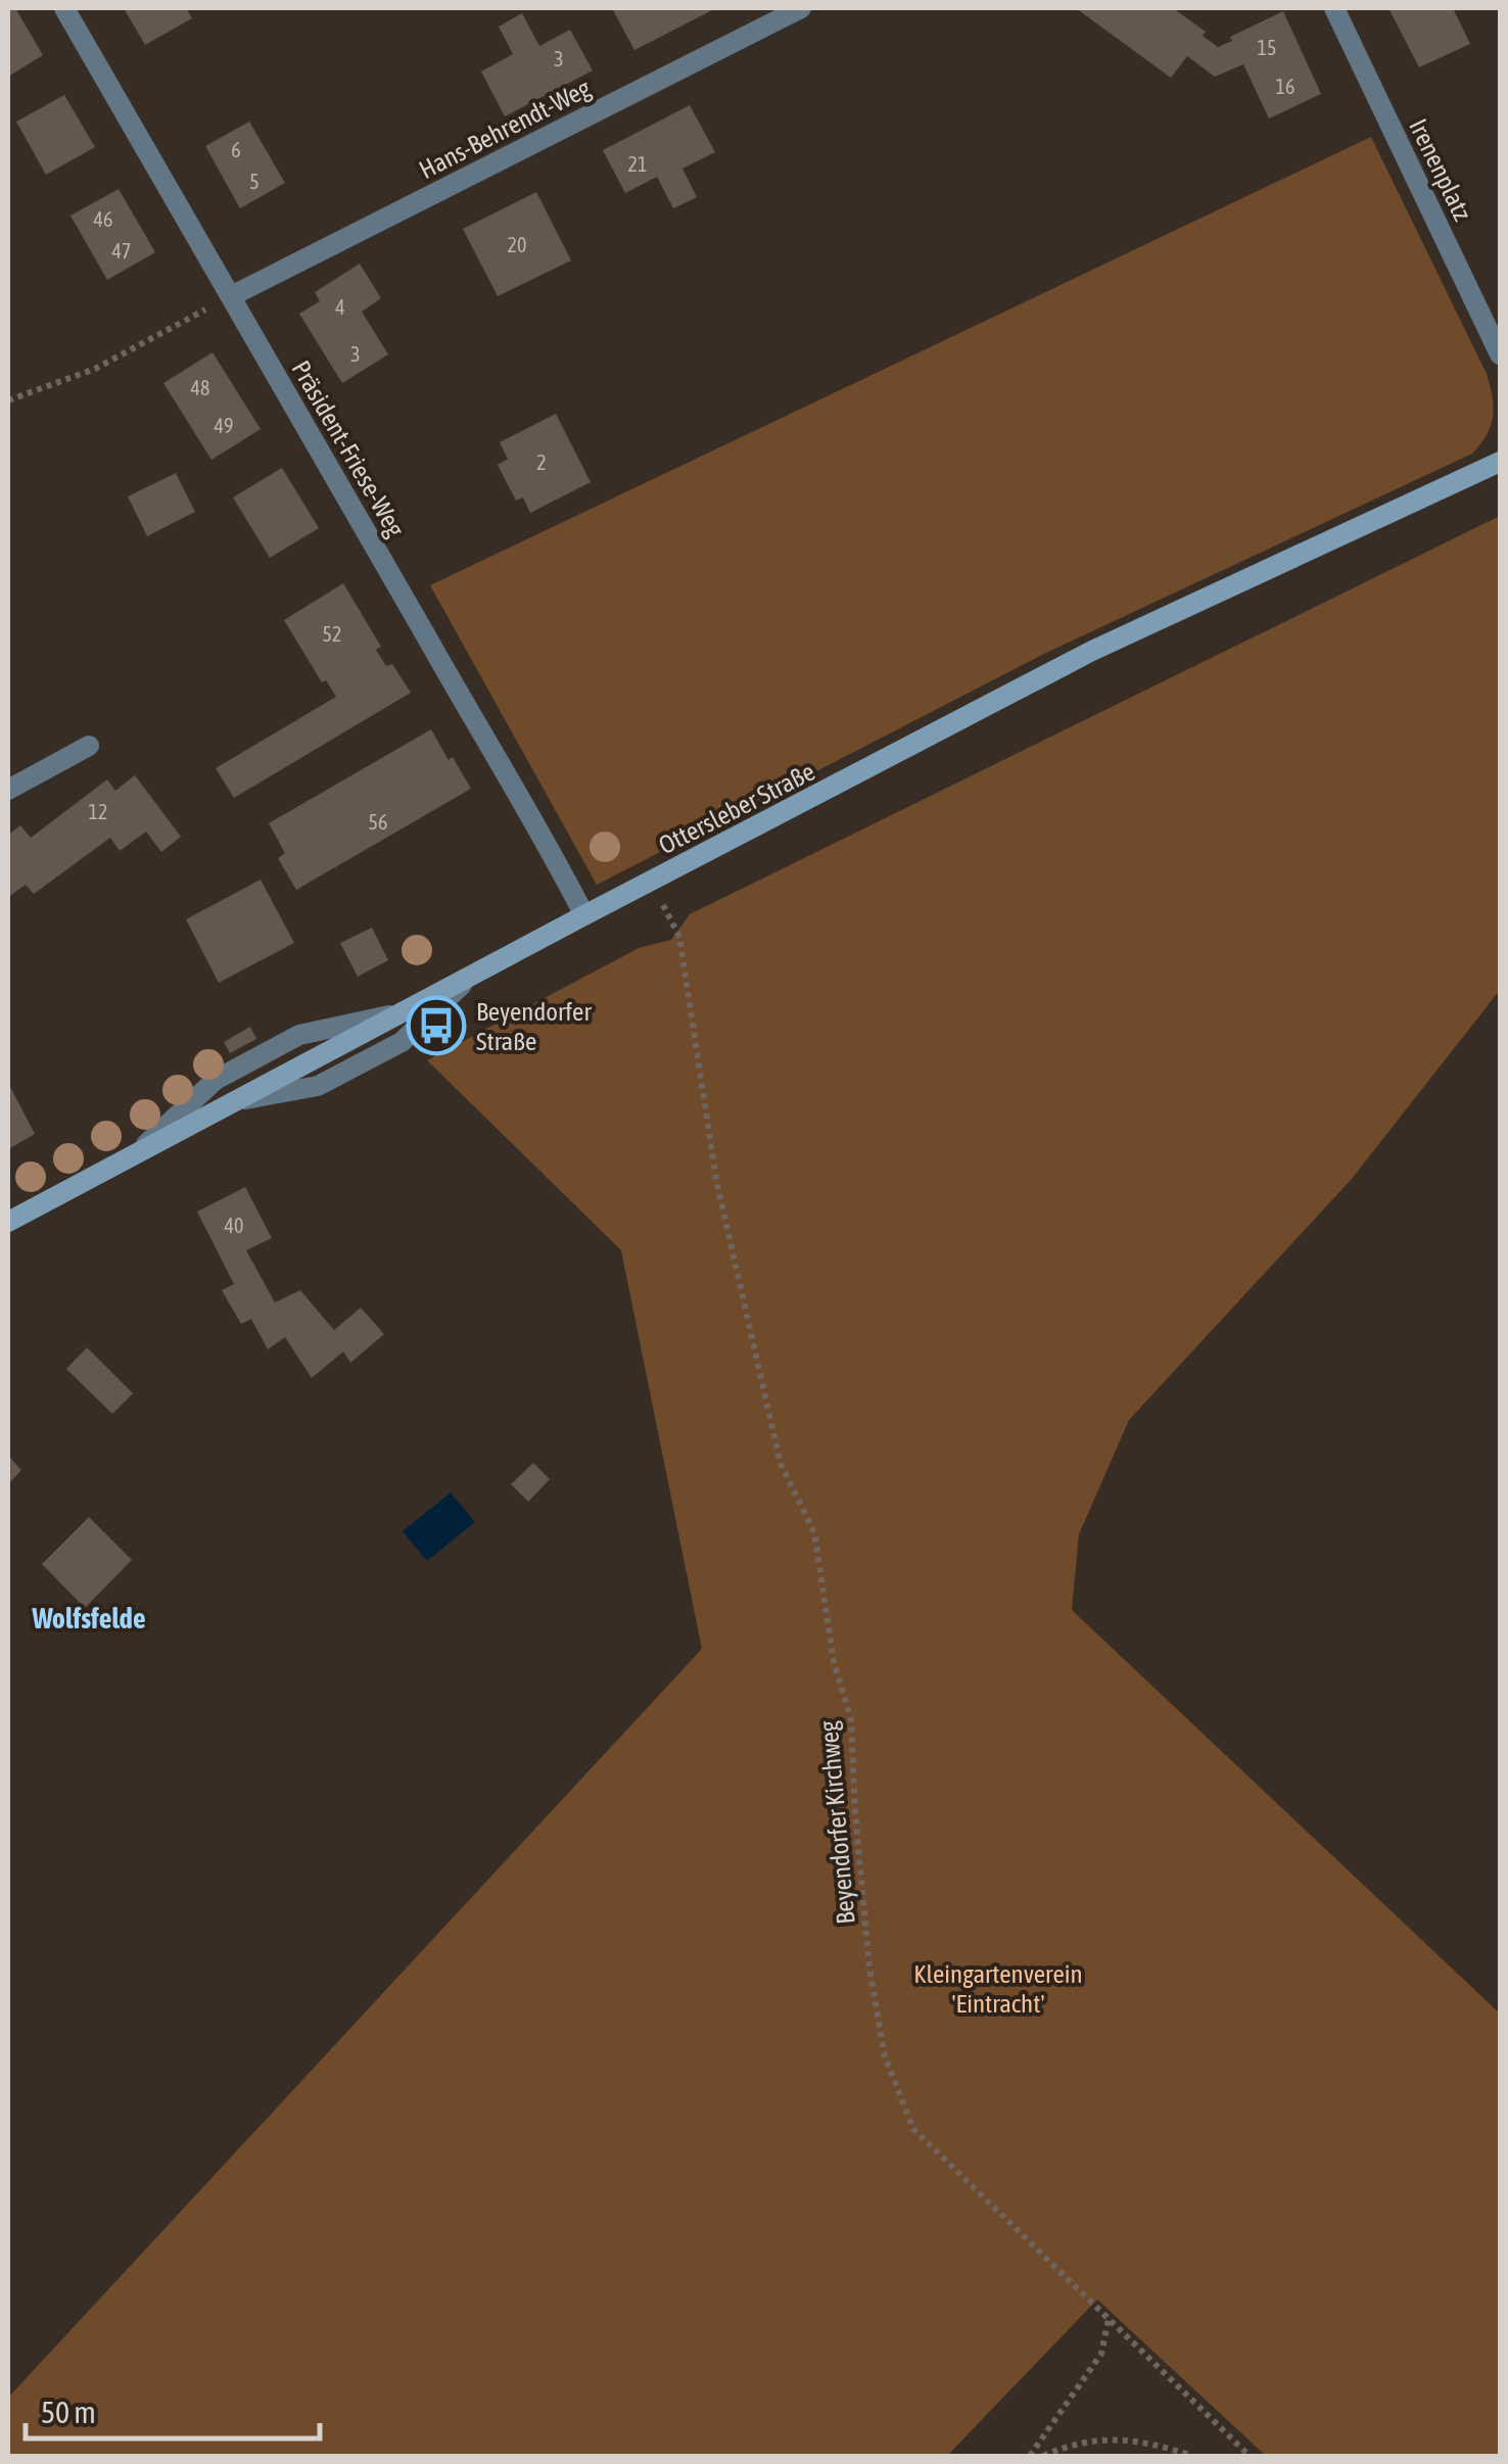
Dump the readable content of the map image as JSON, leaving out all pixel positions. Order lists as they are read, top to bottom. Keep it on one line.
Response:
{"streets":{"main road":["Ottersleber Straße"],"street":["Hans-Behrendt-Weg","Irenenplatz","Präsident-Friese-Weg"],"path":["Beyendorfer Kirchweg"]},"crossings":[["Hans-Behrendt-Weg","Präsident-Friese-Weg"],["Präsident-Friese-Weg","Ottersleber Straße"],["Ottersleber Straße","Beyendorfer Kirchweg"]],"districts":["Wolfsfelde"],"parks":["Kleingartenverein 'Eintracht'"],"places":{"bus stop":["Beyendorfer Straße"]},"house_numbers":["15","3","16","6","21","5","46","20","47","4","3","48","49","2","52","12","56","40"],"scale_bar":"50 m"}
